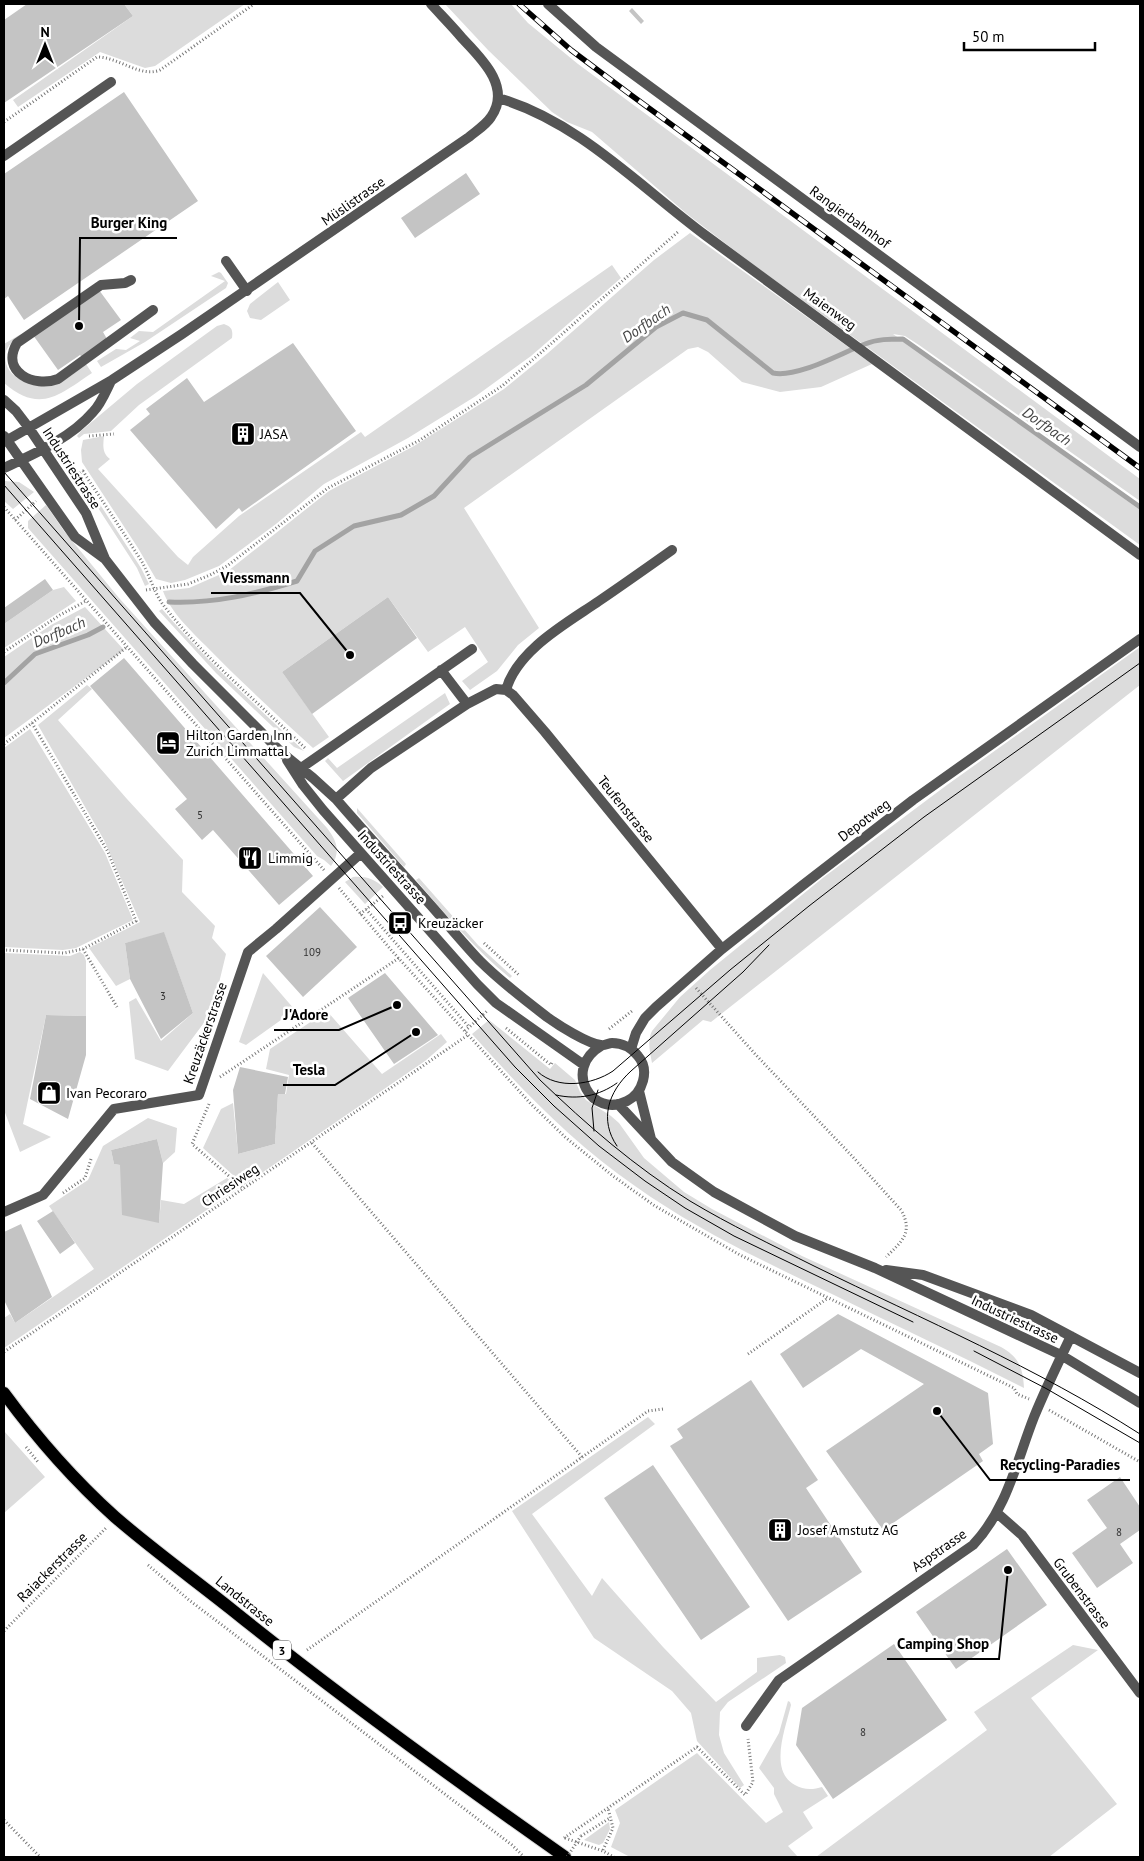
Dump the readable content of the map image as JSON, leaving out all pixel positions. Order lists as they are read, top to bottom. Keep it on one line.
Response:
{"streets":{"main road":["Landstrasse","3"],"street":["Müslistrasse","Rangierbahnhof","Maienweg","Industriestrasse","Teufenstrasse","Depotweg","Kreuzäckerstrasse","Aspstrasse","Grubenstrasse"],"path":["Chriesiweg","Raiackerstrasse"]},"crossings":[["Müslistrasse","Maienweg"],["Müslistrasse","Industriestrasse"],["Industriestrasse","Depotweg"],["Industriestrasse","Kreuzäckerstrasse"],["Industriestrasse","Aspstrasse"],["Teufenstrasse","Depotweg"],["Aspstrasse","Grubenstrasse"],["Raiackerstrasse","Landstrasse"]],"water":["Dorfbach"],"places":{"other":["Burger King","Viessmann","J'Adore","Tesla","Recycling-Paradies","Camping Shop"],"building":["JASA","Josef Amstutz AG"],"hotel":["Hilton Garden Inn Zurich Limmattal"],"restaurant":["Limmig"],"bus stop":["Kreuzäcker"],"shop":["Ivan Pecoraro"]},"house_numbers":["5","109","3","8","8"],"scale_bar":"50 m","north":"top"}
